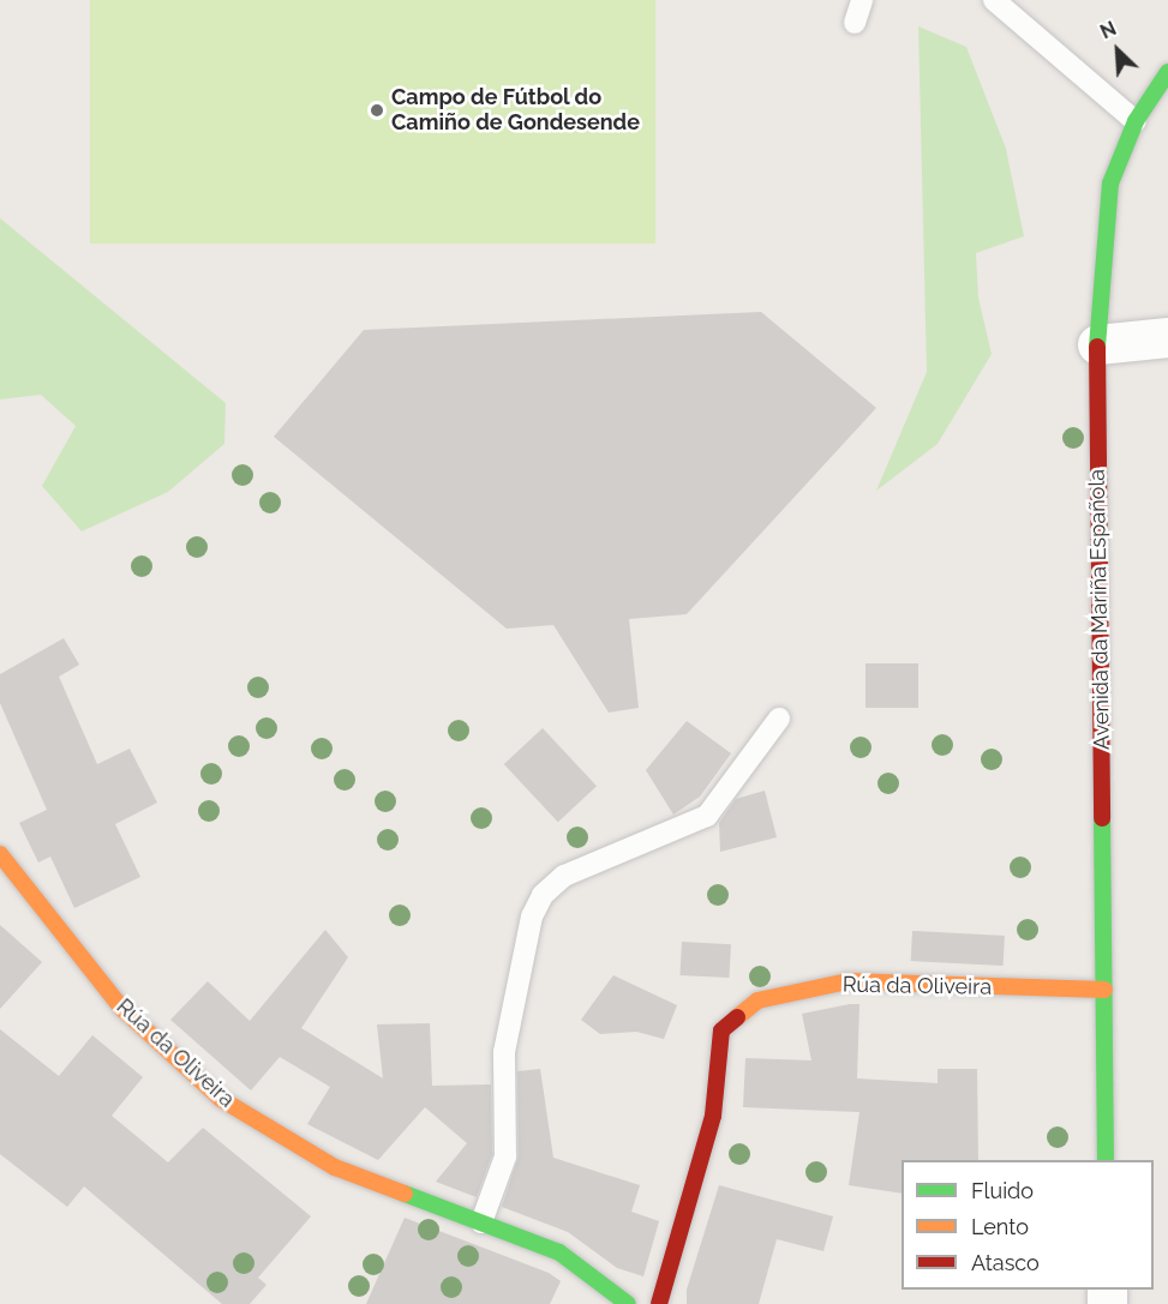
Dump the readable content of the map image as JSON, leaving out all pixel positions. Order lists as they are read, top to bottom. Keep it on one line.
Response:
{"streets":{"street":["Avenida da Mariña Española","Rúa da Oliveira"]},"crossings":[["Avenida da Mariña Española","Rúa da Oliveira"]],"places":["Campo de Fútbol do Camiño de Gondesende"],"legend":["Fluido","Lento","Atasco"],"north":"top left"}
